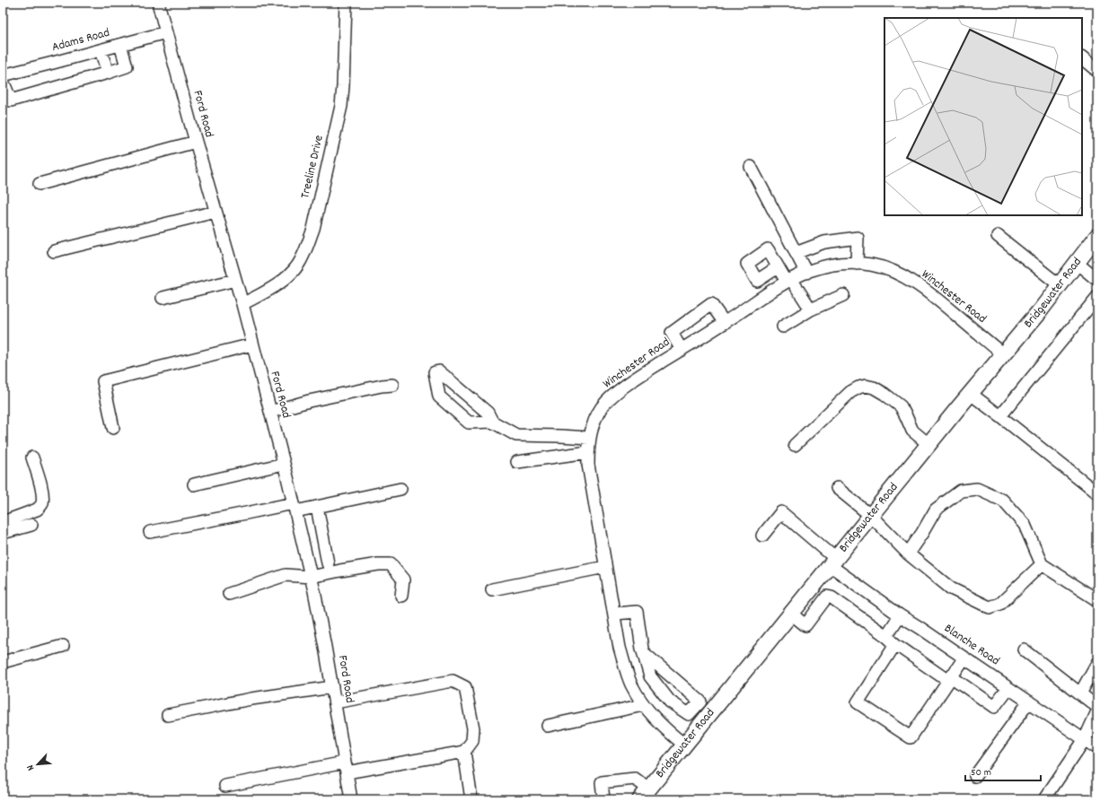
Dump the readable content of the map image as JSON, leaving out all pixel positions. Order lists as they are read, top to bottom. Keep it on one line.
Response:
{"streets":{"main road":["Bridgewater Road"],"street":["Adams Road","Ford Road","Treeline Drive","Winchester Road","Blanche Road"]},"crossings":[["Adams Road","Ford Road"],["Ford Road","Treeline Drive"],["Bridgewater Road","Winchester Road"],["Bridgewater Road","Blanche Road"]],"scale_bar":"50 m","north":"bottom left"}
